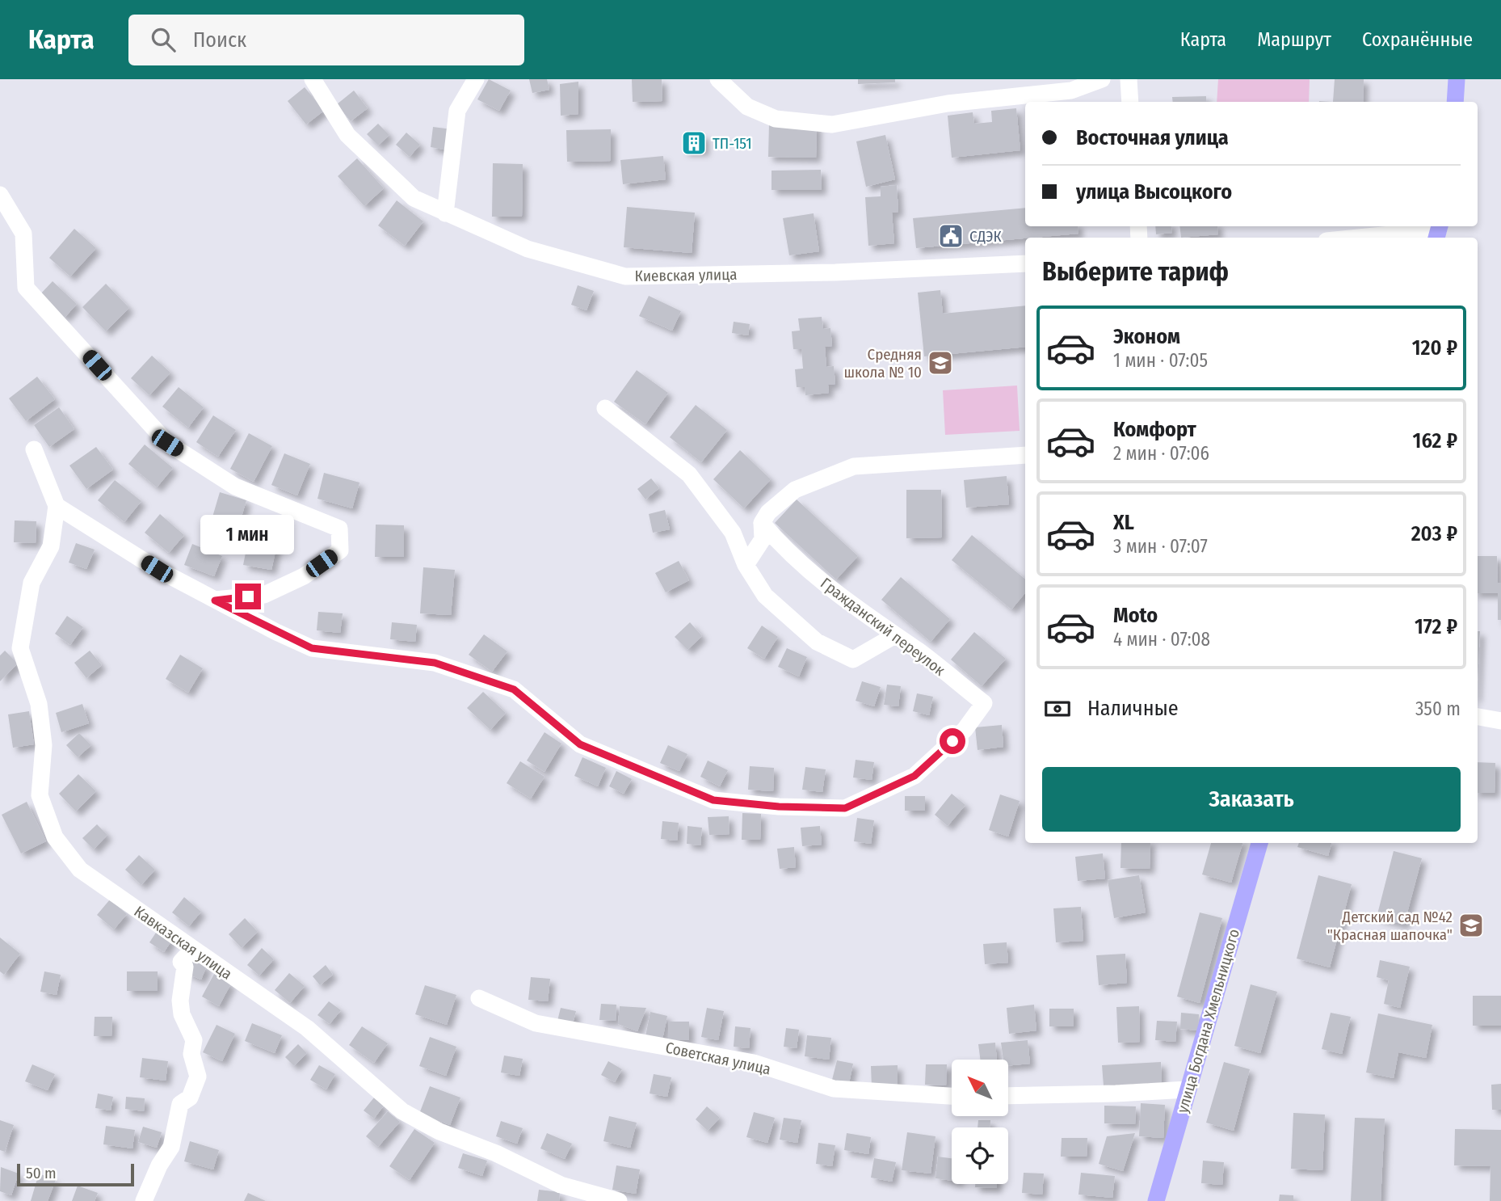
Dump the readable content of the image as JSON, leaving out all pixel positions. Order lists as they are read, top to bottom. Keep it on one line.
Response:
{"streets":{"main road":["улица Богдана Хмельницкого"],"street":["Киевская улица","Гражданский переулок","Кавказская улица","Советская улица"]},"places":{"building":["ТП-151"],"public building":["СДЭК"],"school or university":["Средняя школа № 10","Детский сад №42 \"Красная шапочка\""]},"scale_bar":"50 m","north":"top left","page":{"header":"Карта","search":"Поиск","nav":["Карта","Маршрут","Сохранённые"],"banner":["Восточная улица","улица Высоцкого"],"heading":"Выберите тариф","list":[{"name":"Эконом","note":"1 мин · 07:05","value":"120 ₽"},{"name":"Комфорт","note":"2 мин · 07:06","value":"162 ₽"},{"name":"XL","note":"3 мин · 07:07","value":"203 ₽"},{"name":"Moto","note":"4 мин · 07:08","value":"172 ₽"}],"bubble":"1 мин","pay":["Наличные","350 m"],"buttons":"Заказать","scale":"50 m"}}
